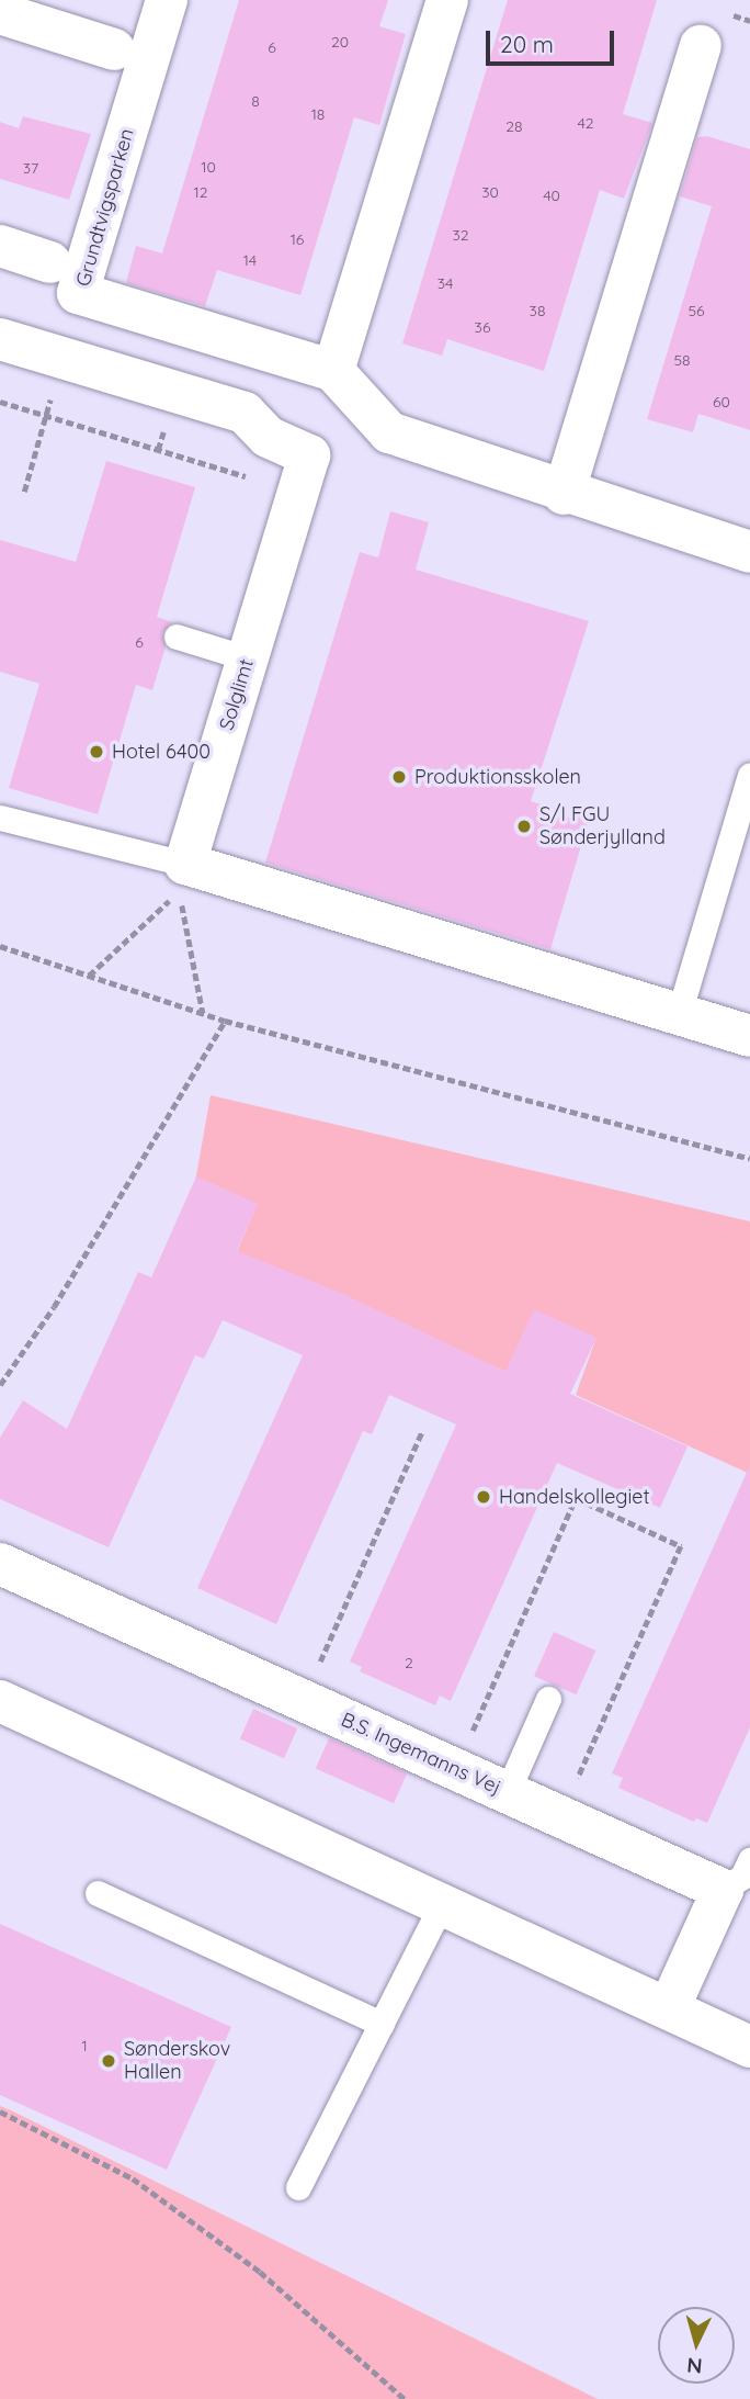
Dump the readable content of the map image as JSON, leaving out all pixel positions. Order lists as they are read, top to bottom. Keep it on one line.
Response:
{"streets":{"street":["Grundtvigsparken","Solglimt","B.S. Ingemanns Vej"]},"places":["Hotel 6400","Produktionsskolen","S/I FGU Sønderjylland","Handelskollegiet","Sønderskov Hallen"],"house_numbers":["20","6","8","18","42","28","10","37","12","30","40","32","16","14","34","38","56","36","58","60","6","2","1"],"scale_bar":"20 m","north":"bottom"}
